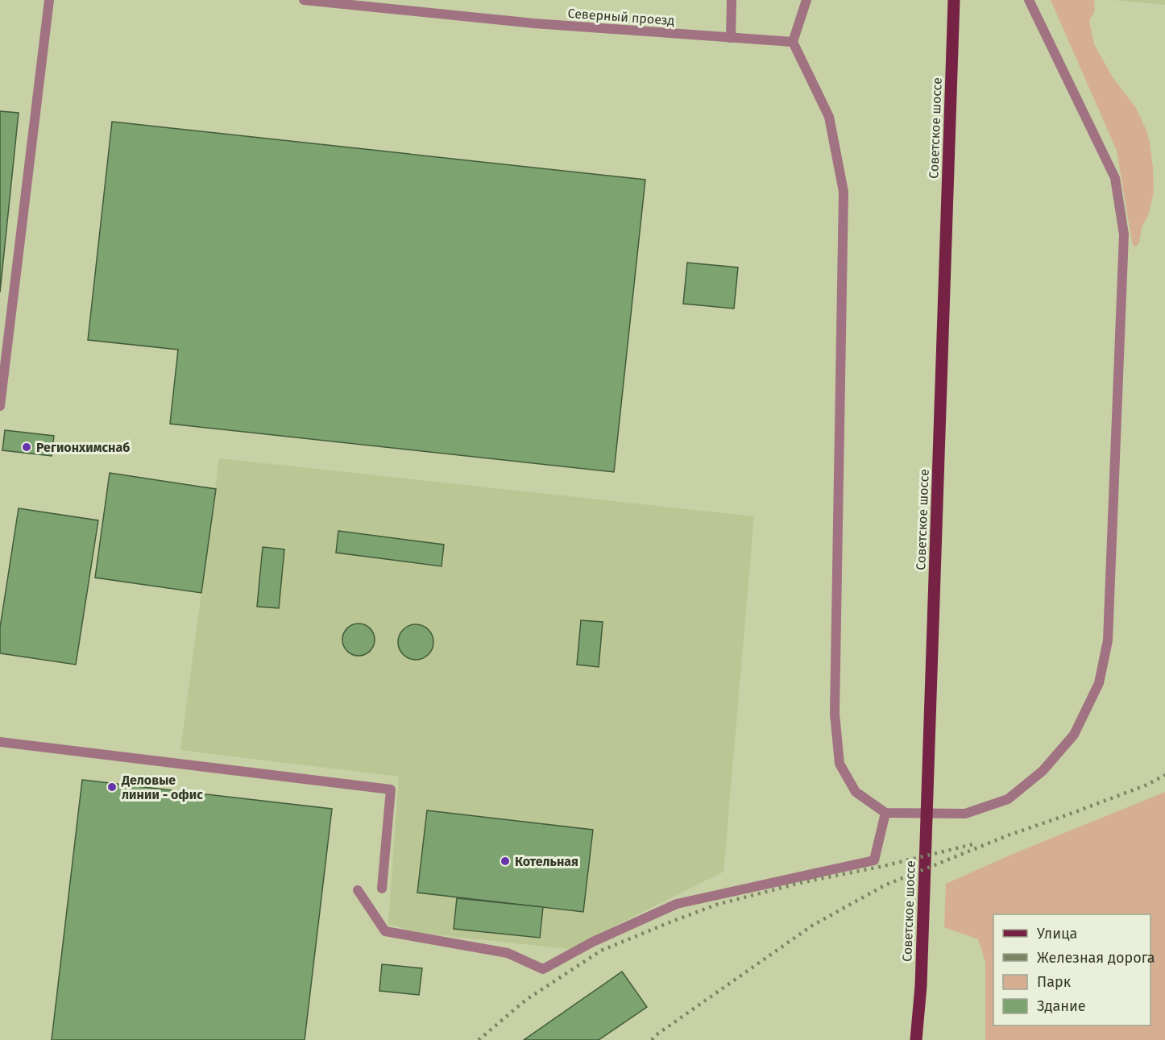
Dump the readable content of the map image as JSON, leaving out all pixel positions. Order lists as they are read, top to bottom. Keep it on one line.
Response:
{"streets":{"main road":["Советское шоссе"],"street":["Северный проезд"]},"places":["Регионхимснаб","Деловые линии - офис","Котельная"],"legend":["Улица","Железная дорога","Парк","Здание"]}
